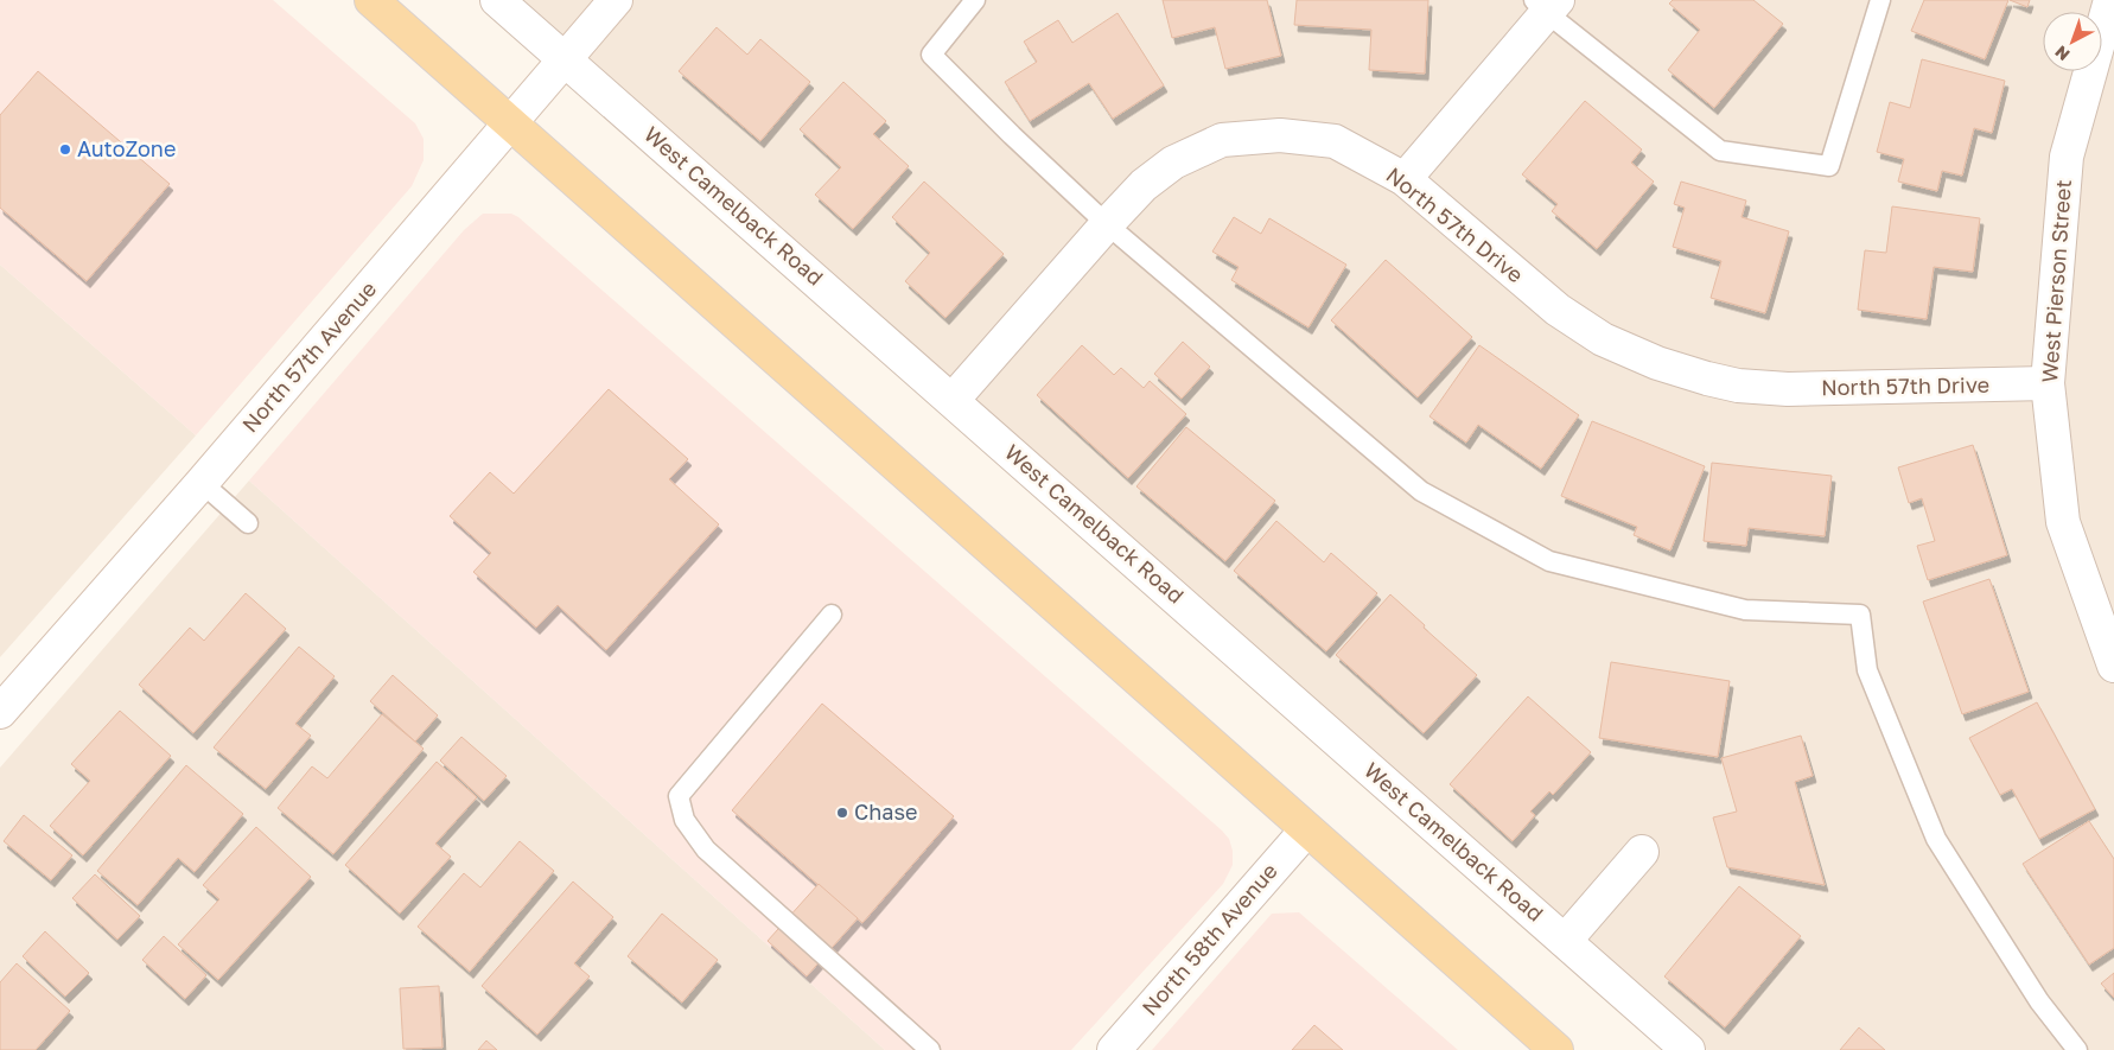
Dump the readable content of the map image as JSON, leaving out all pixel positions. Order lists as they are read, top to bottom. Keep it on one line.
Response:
{"streets":{"street":["West Camelback Road","North 57th Drive","West Pierson Street","North 57th Avenue","North 58th Avenue"]},"crossings":[["West Camelback Road","North 57th Drive"],["West Camelback Road","North 57th Avenue"],["North 57th Drive","West Pierson Street"]],"places":["AutoZone","Chase"],"north":"bottom left"}
